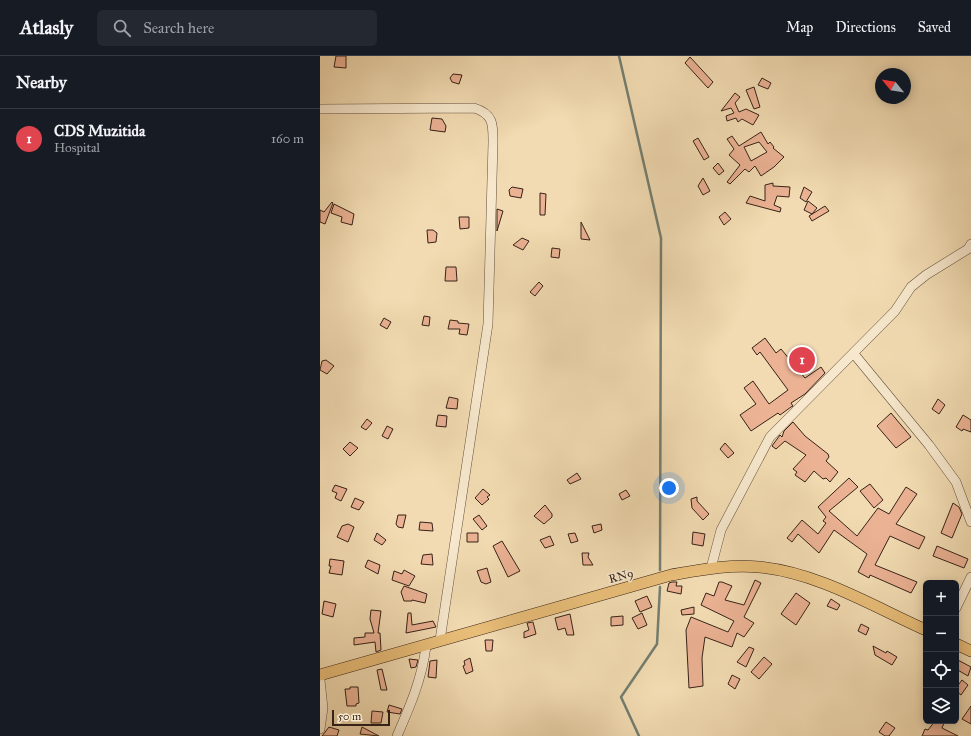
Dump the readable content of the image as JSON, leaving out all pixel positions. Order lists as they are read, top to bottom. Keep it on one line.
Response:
{"streets":{"main road":["RN9"]},"scale_bar":"50 m","north":"top left","page":{"header":"Atlasly","search":"Search here","nav":["Map","Directions","Saved"],"heading":"Nearby","list":[{"mark":"1","name":"CDS Muzitida","note":"Hospital","value":"160 m"}],"pins":"1","map_buttons":["+","−"],"scale":"50 m"}}
